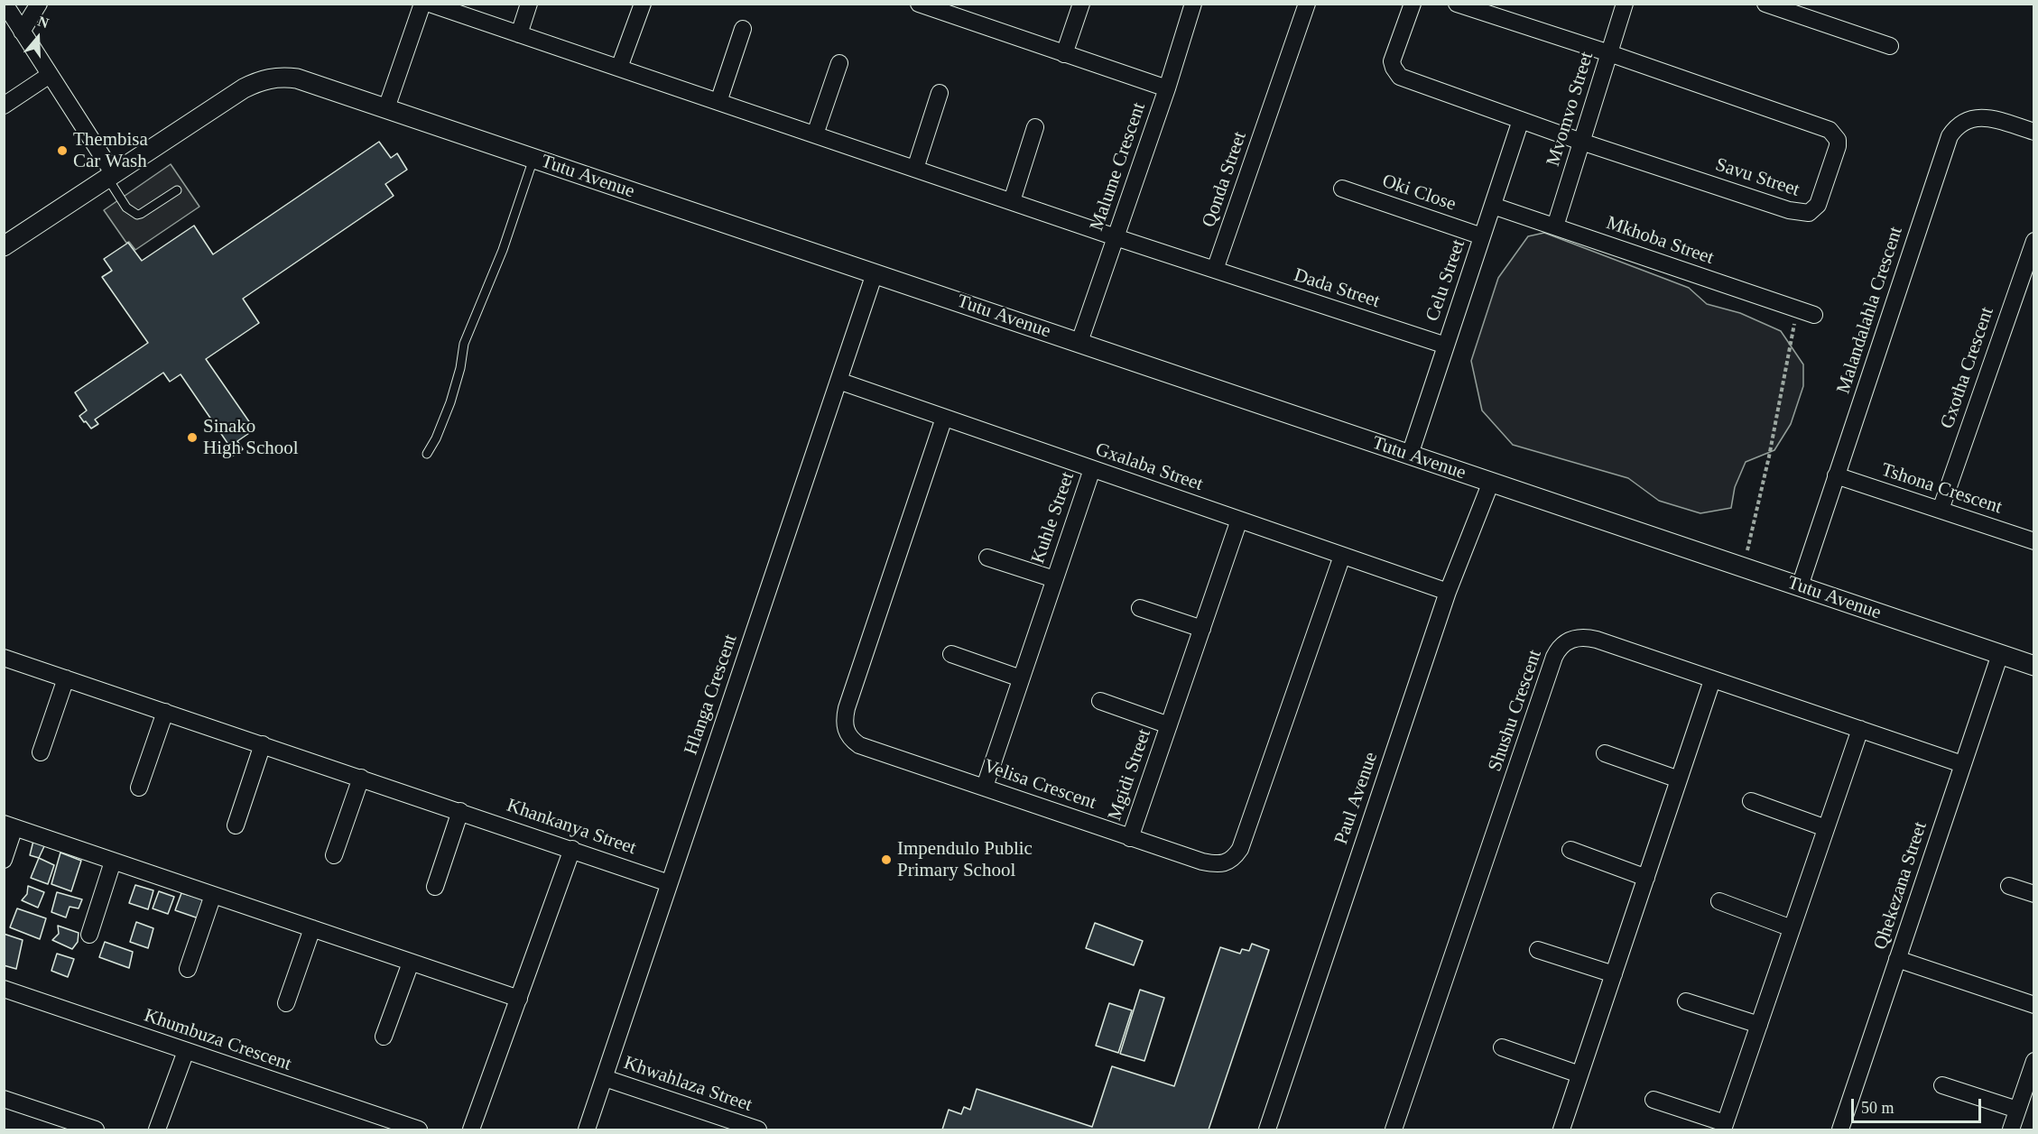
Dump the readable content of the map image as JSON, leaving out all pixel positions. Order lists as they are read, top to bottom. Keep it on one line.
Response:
{"streets":{"street":["Mvomvo Street","Malume Crescent","Tutu Avenue","Savu Street","Qonda Street","Oki Close","Mkhoba Street","Celu Street","Dada Street","Malandalahla Crescent","Gxotha Crescent","Gxalaba Street","Tshona Crescent","Kuhle Street","Hlanga Crescent","Shushu Crescent","Mgidi Street","Velisa Crescent","Paul Avenue","Khankanya Street","Qhekezana Street","Khumbuza Crescent","Khwahlaza Street"]},"crossings":[["Mvomvo Street","Savu Street"],["Mvomvo Street","Mkhoba Street"],["Malume Crescent","Tutu Avenue"],["Tutu Avenue","Celu Street"],["Tutu Avenue","Malandalahla Crescent"],["Tutu Avenue","Hlanga Crescent"],["Tutu Avenue","Paul Avenue"],["Tutu Avenue","Qhekezana Street"],["Savu Street","Celu Street"],["Qonda Street","Dada Street"],["Oki Close","Celu Street"],["Mkhoba Street","Celu Street"],["Celu Street","Dada Street"],["Malandalahla Crescent","Tshona Crescent"],["Gxotha Crescent","Tshona Crescent"],["Gxalaba Street","Kuhle Street"],["Gxalaba Street","Hlanga Crescent"],["Gxalaba Street","Mgidi Street"],["Gxalaba Street","Velisa Crescent"],["Gxalaba Street","Paul Avenue"],["Kuhle Street","Velisa Crescent"],["Hlanga Crescent","Khankanya Street"],["Hlanga Crescent","Khwahlaza Street"],["Shushu Crescent","Qhekezana Street"],["Mgidi Street","Velisa Crescent"]],"places":["Thembisa Car Wash","Sinako High School","Impendulo Public Primary School"],"scale_bar":"50 m","north":"top"}
